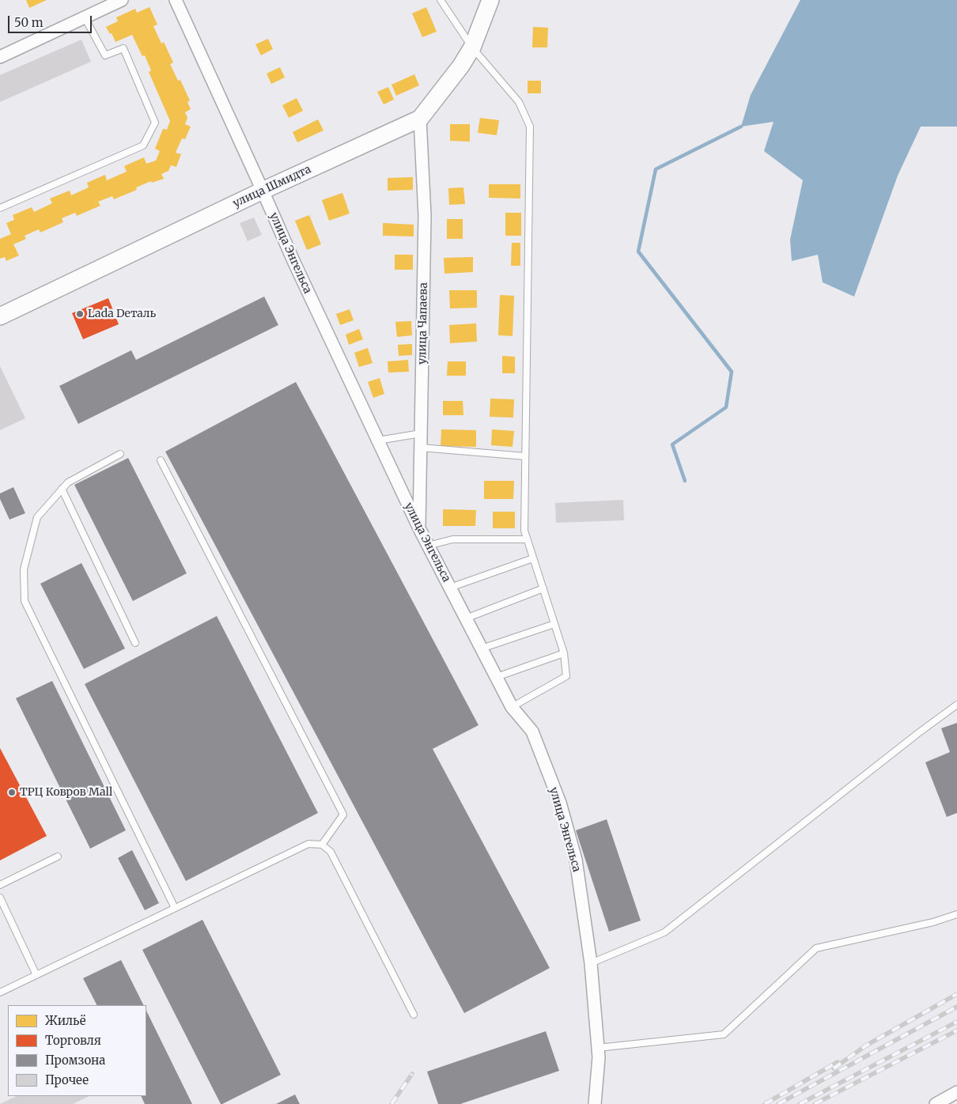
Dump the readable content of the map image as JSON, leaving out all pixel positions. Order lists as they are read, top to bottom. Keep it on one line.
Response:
{"streets":{"main road":["улица Шмидта"],"street":["улица Энгельса","улица Чапаева"]},"crossings":[["улица Шмидта","улица Энгельса"],["улица Шмидта","улица Чапаева"],["улица Энгельса","улица Чапаева"]],"places":["Lada Dеталь","ТРЦ Ковров Mall"],"legend":["Жильё","Торговля","Промзона","Прочее"],"scale_bar":"50 m"}
